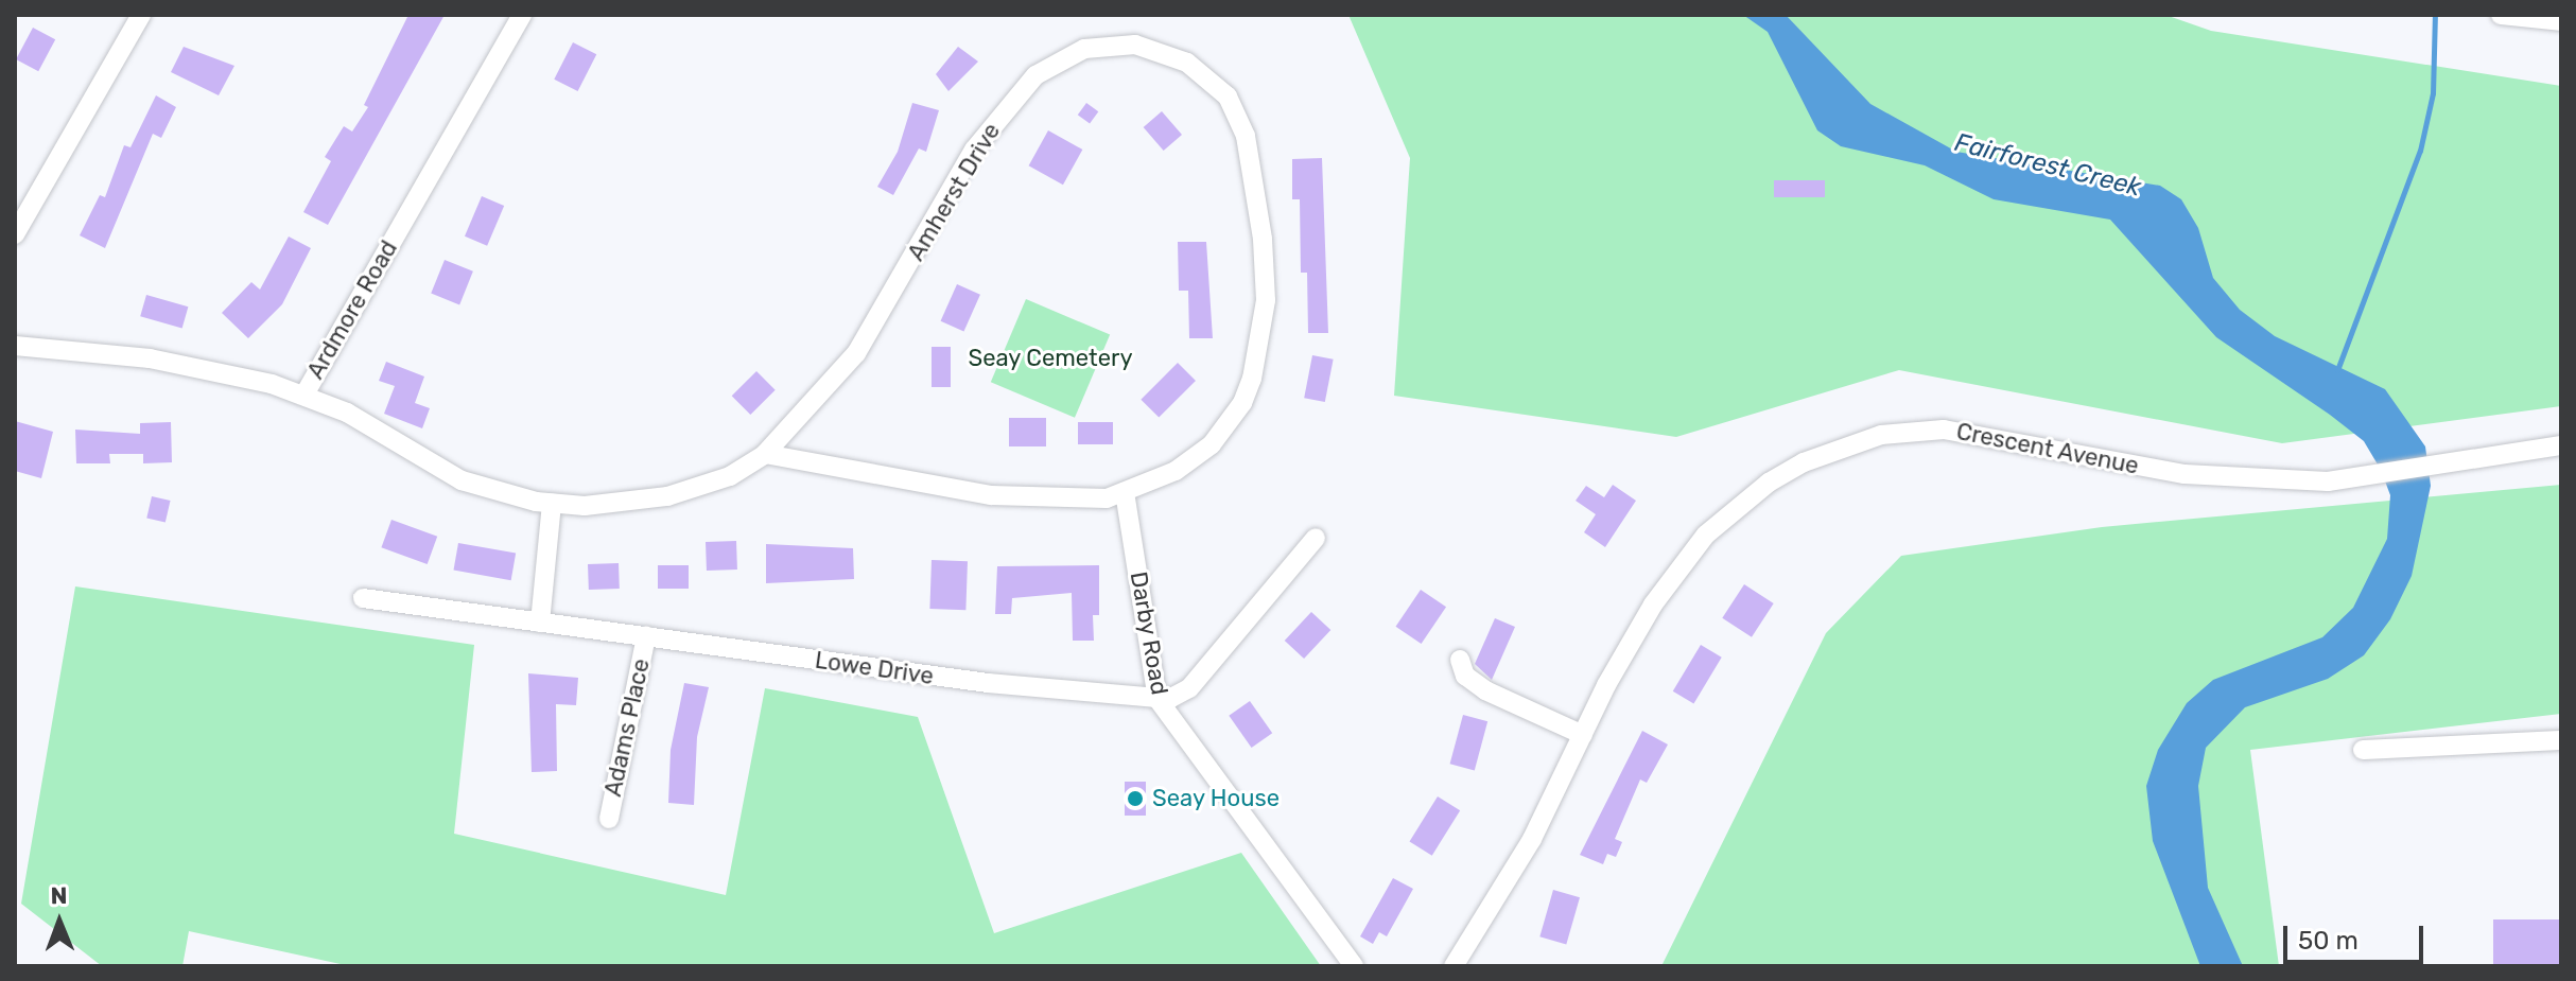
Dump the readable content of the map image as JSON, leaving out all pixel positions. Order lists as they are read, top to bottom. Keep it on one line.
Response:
{"streets":{"street":["Amherst Drive","Ardmore Road","Crescent Avenue","Darby Road","Lowe Drive","Adams Place"]},"crossings":[["Amherst Drive","Ardmore Road"],["Amherst Drive","Darby Road"],["Darby Road","Lowe Drive"],["Lowe Drive","Adams Place"]],"water":["Fairforest Creek"],"parks":["Seay Cemetery"],"places":["Seay House"],"scale_bar":"50 m","north":"top"}
